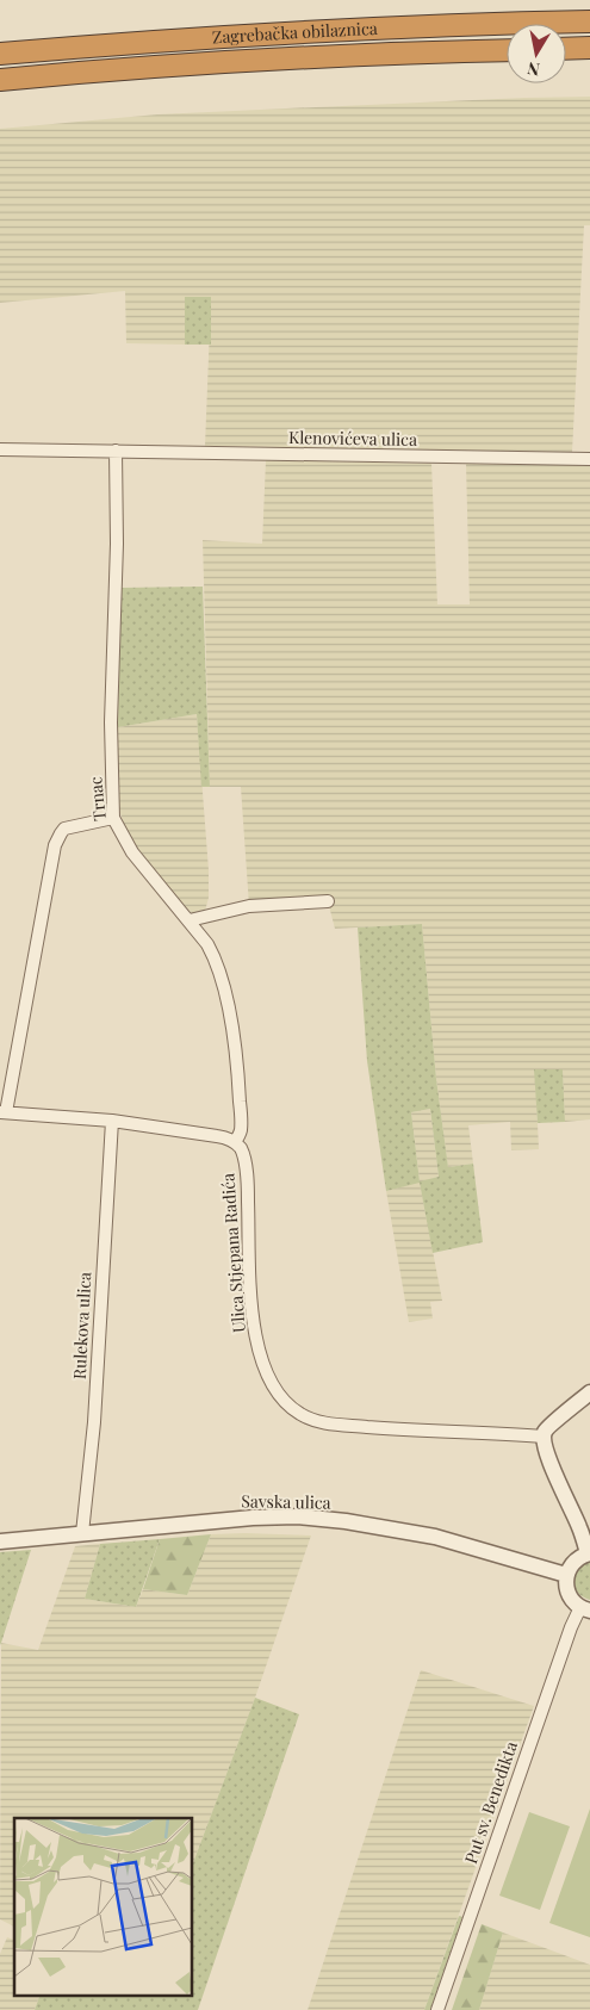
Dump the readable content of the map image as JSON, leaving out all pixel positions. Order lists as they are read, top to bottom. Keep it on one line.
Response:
{"streets":{"highway":["Zagrebačka obilaznica"],"street":["Klenovićeva ulica","Trnac","Ulica Stjepana Radića","Rulekova ulica","Savska ulica","Put sv. Benedikta"]},"crossings":[["Klenovićeva ulica","Trnac"],["Trnac","Ulica Stjepana Radića"],["Rulekova ulica","Savska ulica"]],"north":"bottom"}
